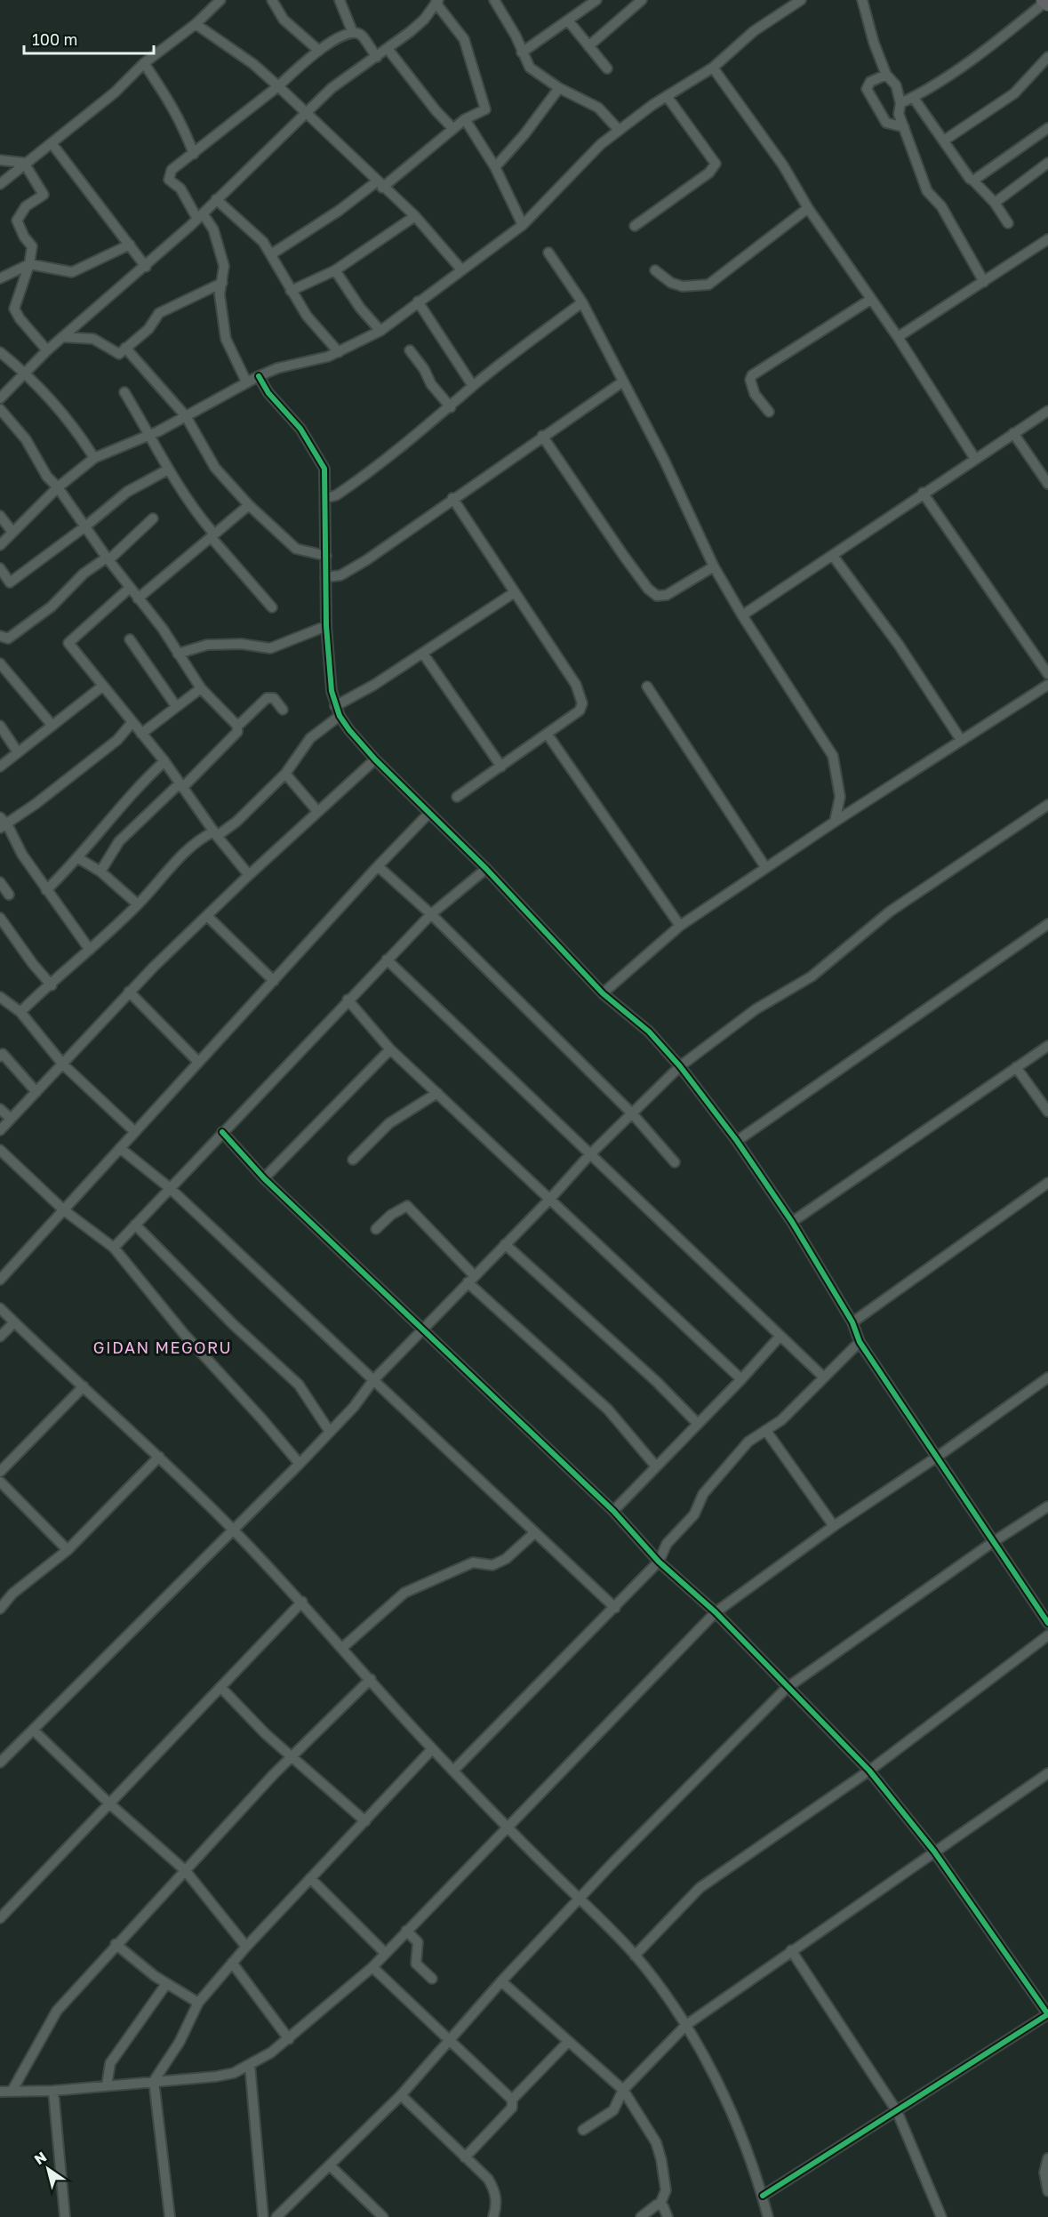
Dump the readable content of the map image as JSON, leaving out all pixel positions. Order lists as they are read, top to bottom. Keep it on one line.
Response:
{"districts":["GIDAN MEGORU"],"scale_bar":"100 m","north":"top left"}
